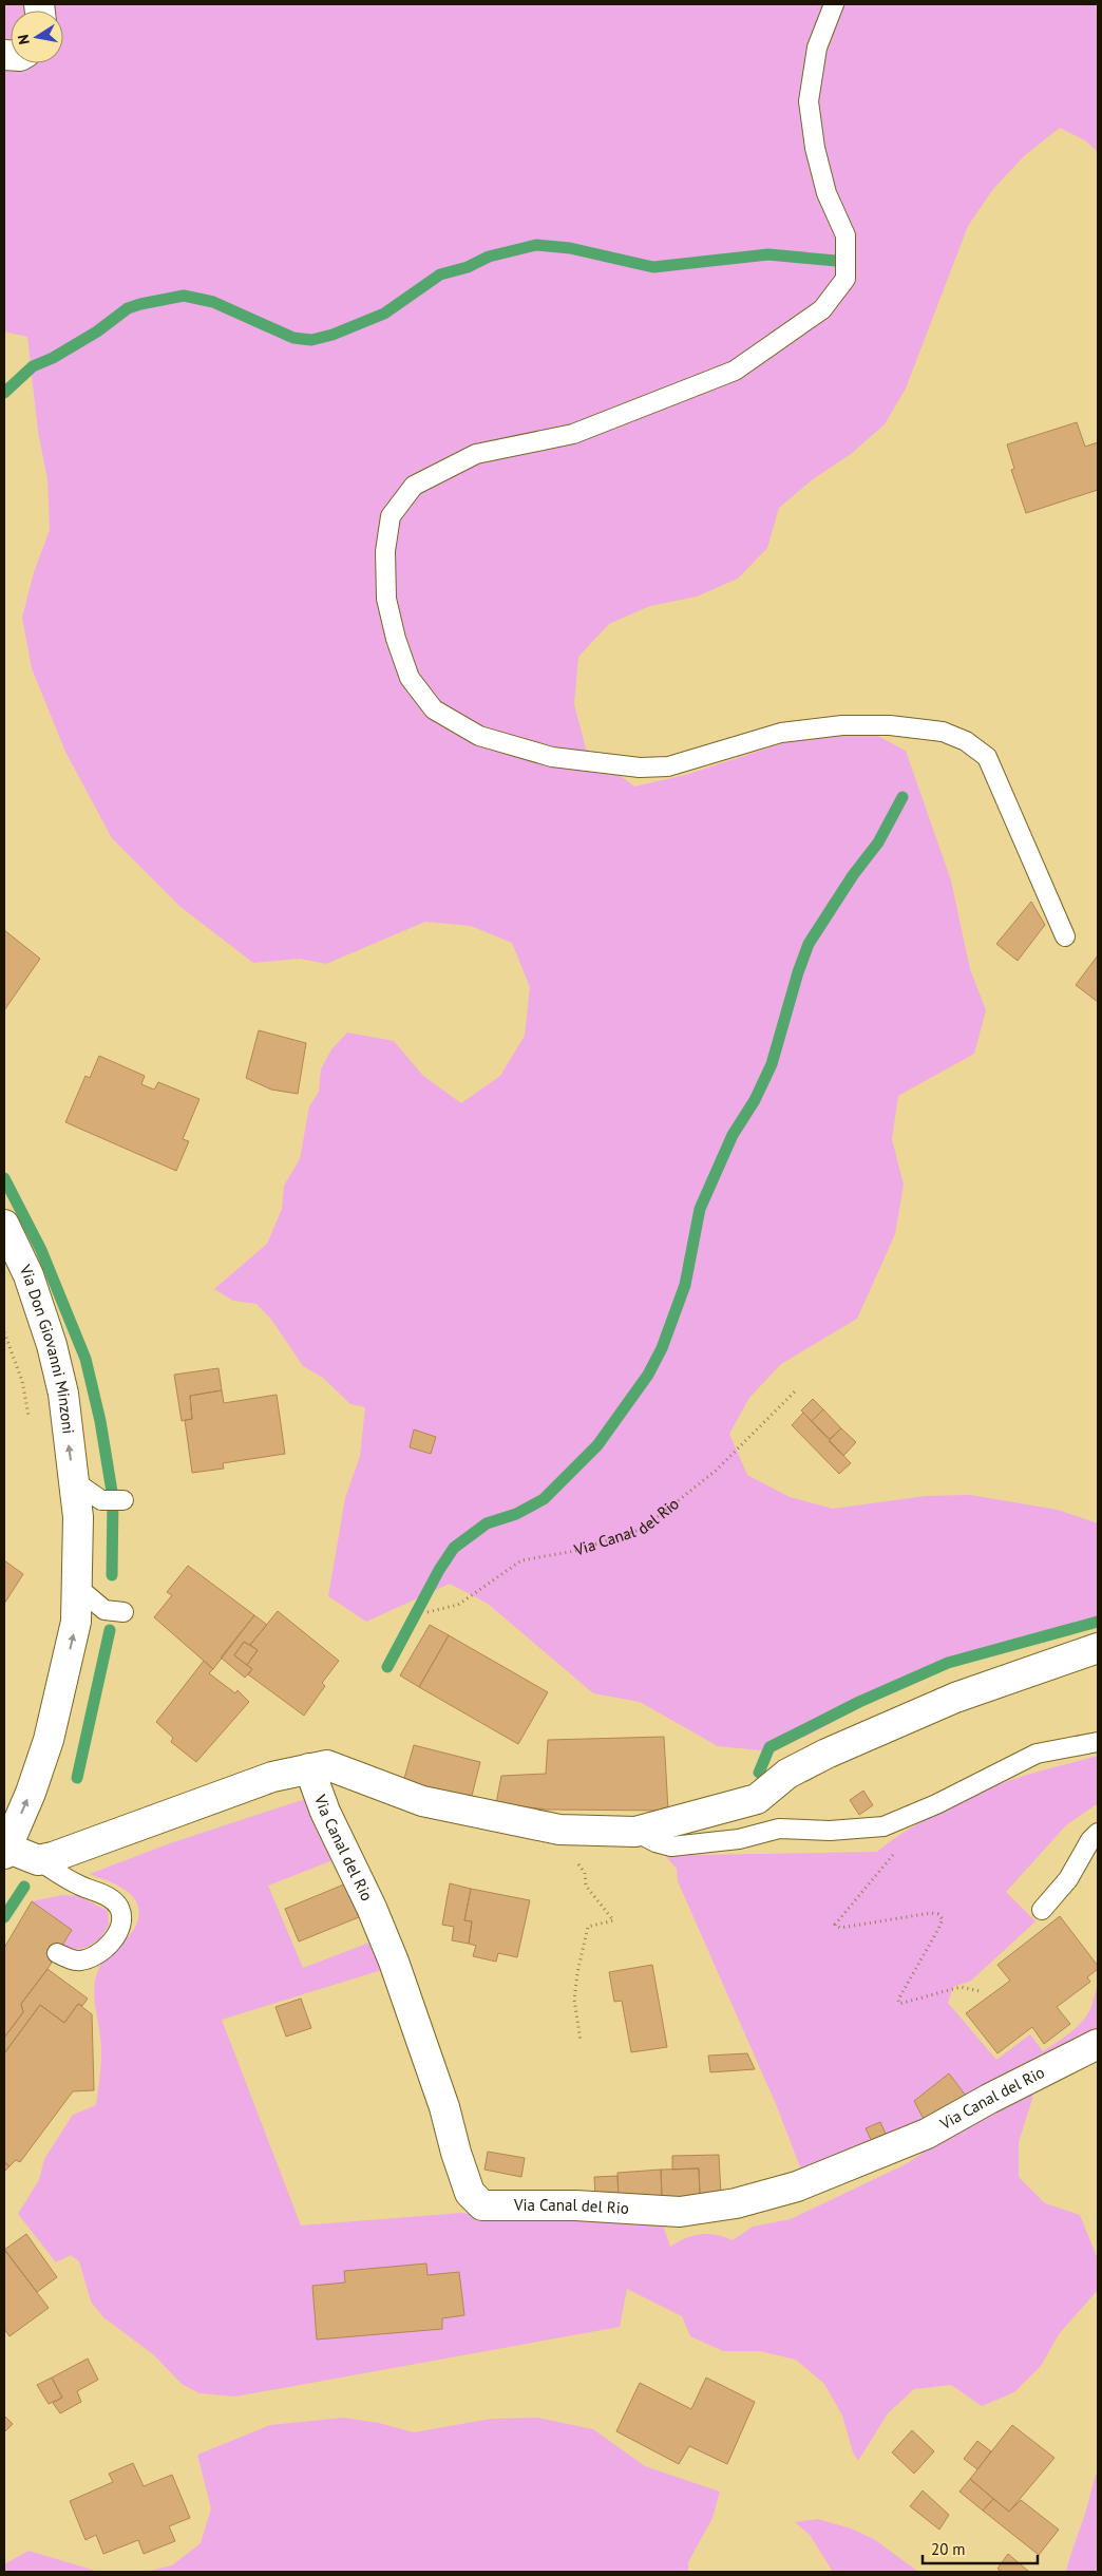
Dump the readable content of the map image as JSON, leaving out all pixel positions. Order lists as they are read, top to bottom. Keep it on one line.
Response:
{"streets":{"street":["Via Don Giovanni Minzoni","Via Canal del Rio"]},"one_way":["Via Don Giovanni Minzoni"],"scale_bar":"20 m","north":"left"}
